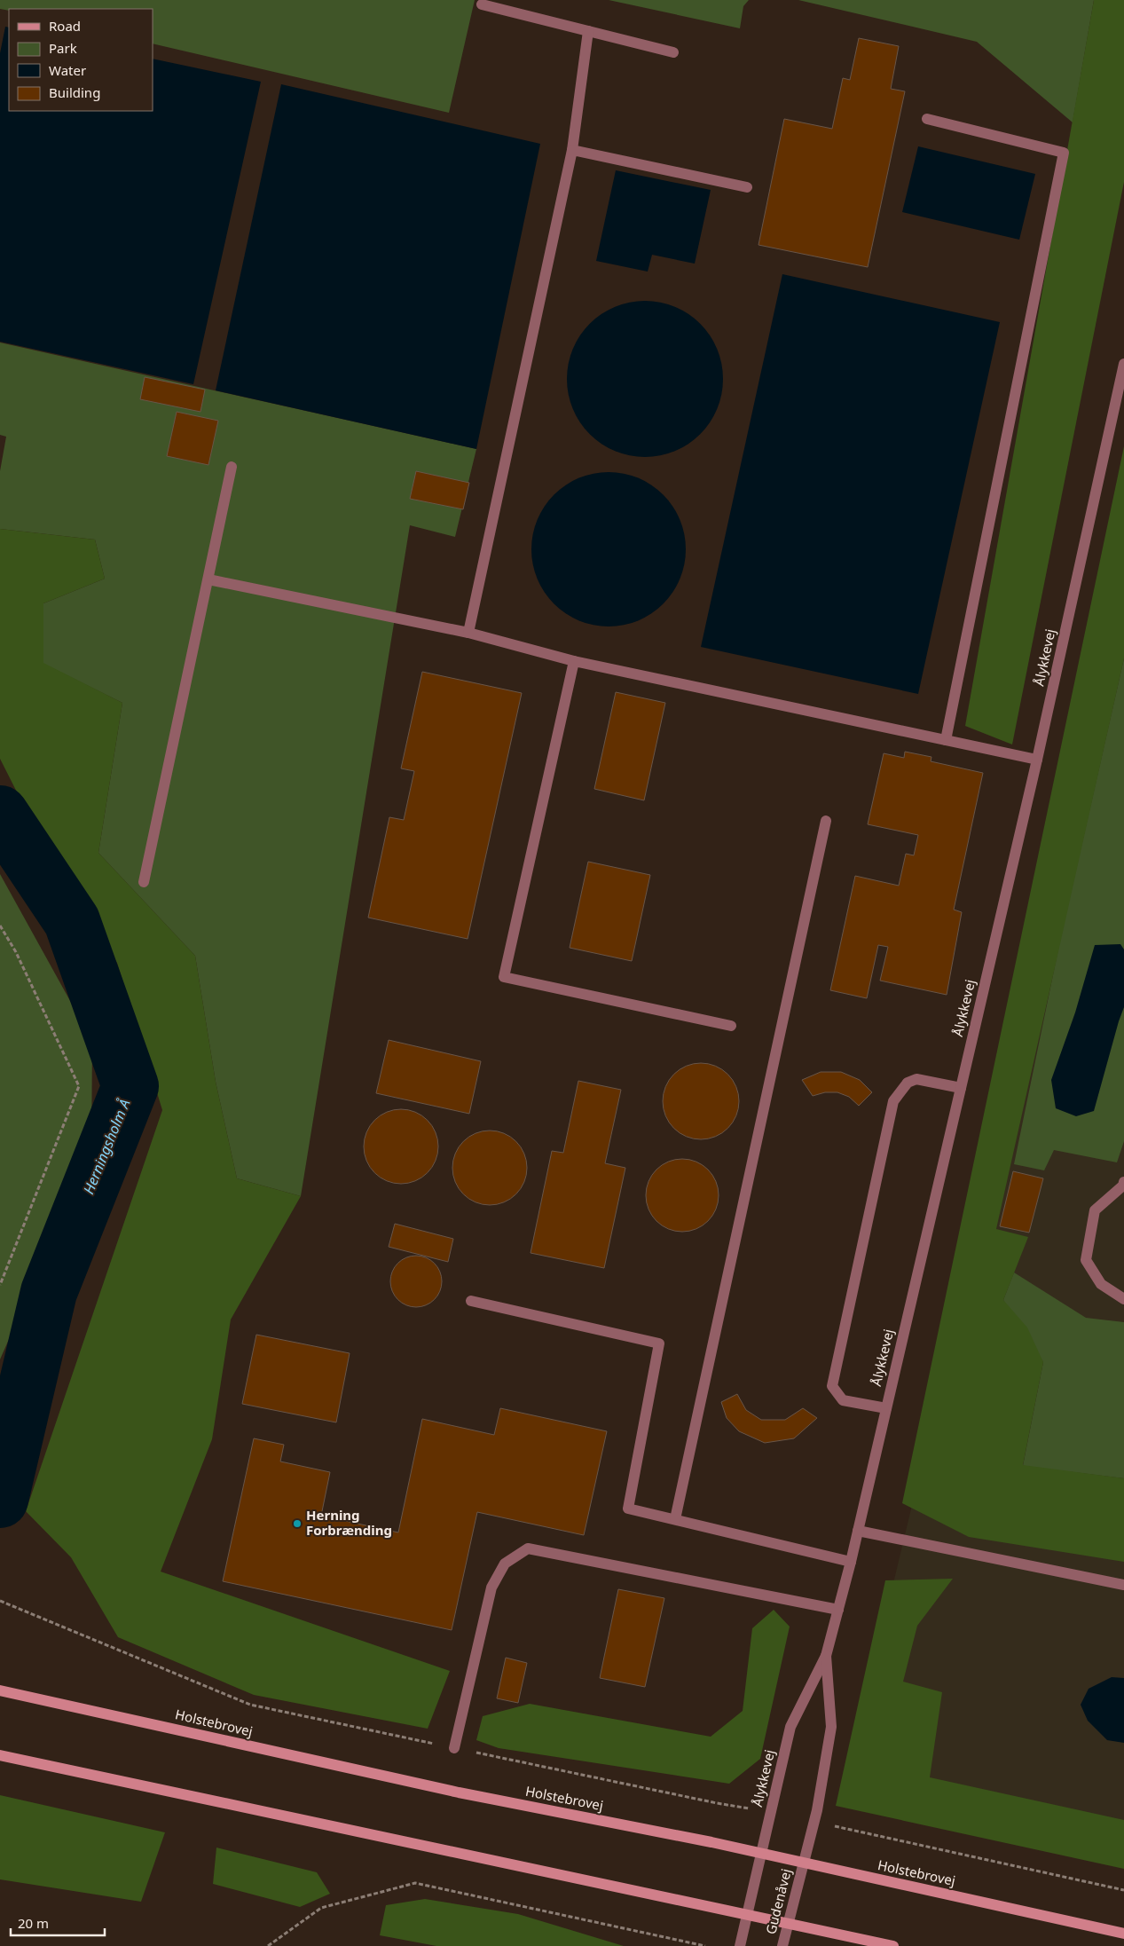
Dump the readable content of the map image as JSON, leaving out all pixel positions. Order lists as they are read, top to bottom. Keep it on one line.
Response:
{"streets":{"main road":["Holstebrovej"],"street":["Ålykkevej","Gudenåvej"]},"crossings":[["Ålykkevej","Holstebrovej"],["Ålykkevej","Gudenåvej"],["Holstebrovej","Gudenåvej"]],"water":["Herningsholm Å"],"places":["Herning Forbrænding"],"legend":["Road","Park","Water","Building"],"scale_bar":"20 m"}
